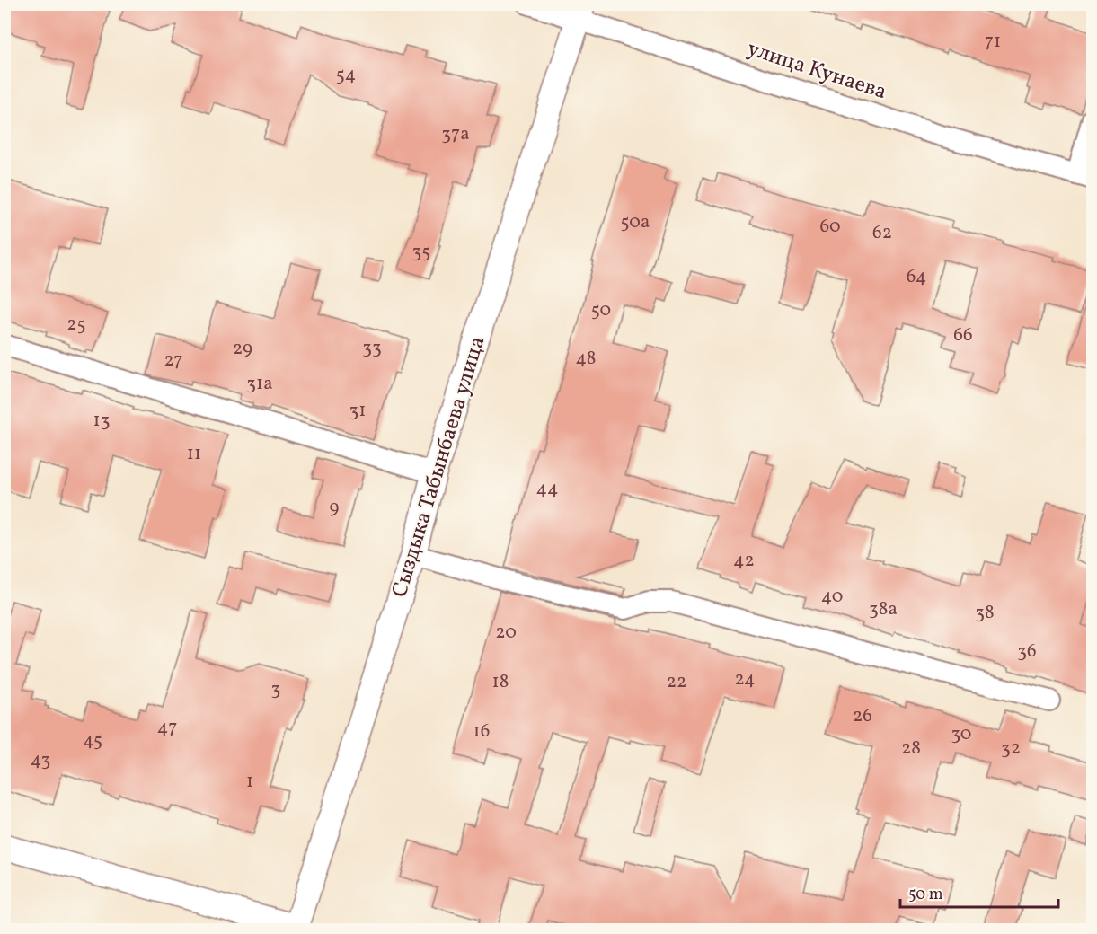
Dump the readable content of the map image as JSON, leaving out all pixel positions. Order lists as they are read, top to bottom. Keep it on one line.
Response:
{"streets":{"street":["улица Кунаева","Сыздыка Табынбаева улица"]},"crossings":[["улица Кунаева","Сыздыка Табынбаева улица"]],"house_numbers":["71","54","37а","50а","60","62","35","64","50","25","66","33","29","48","27","31а","31","13","11","44","9","42","40","38а","38","20","36","24","18","22","3","26","47","16","30","45","28","32","43","1"],"scale_bar":"50 m"}
